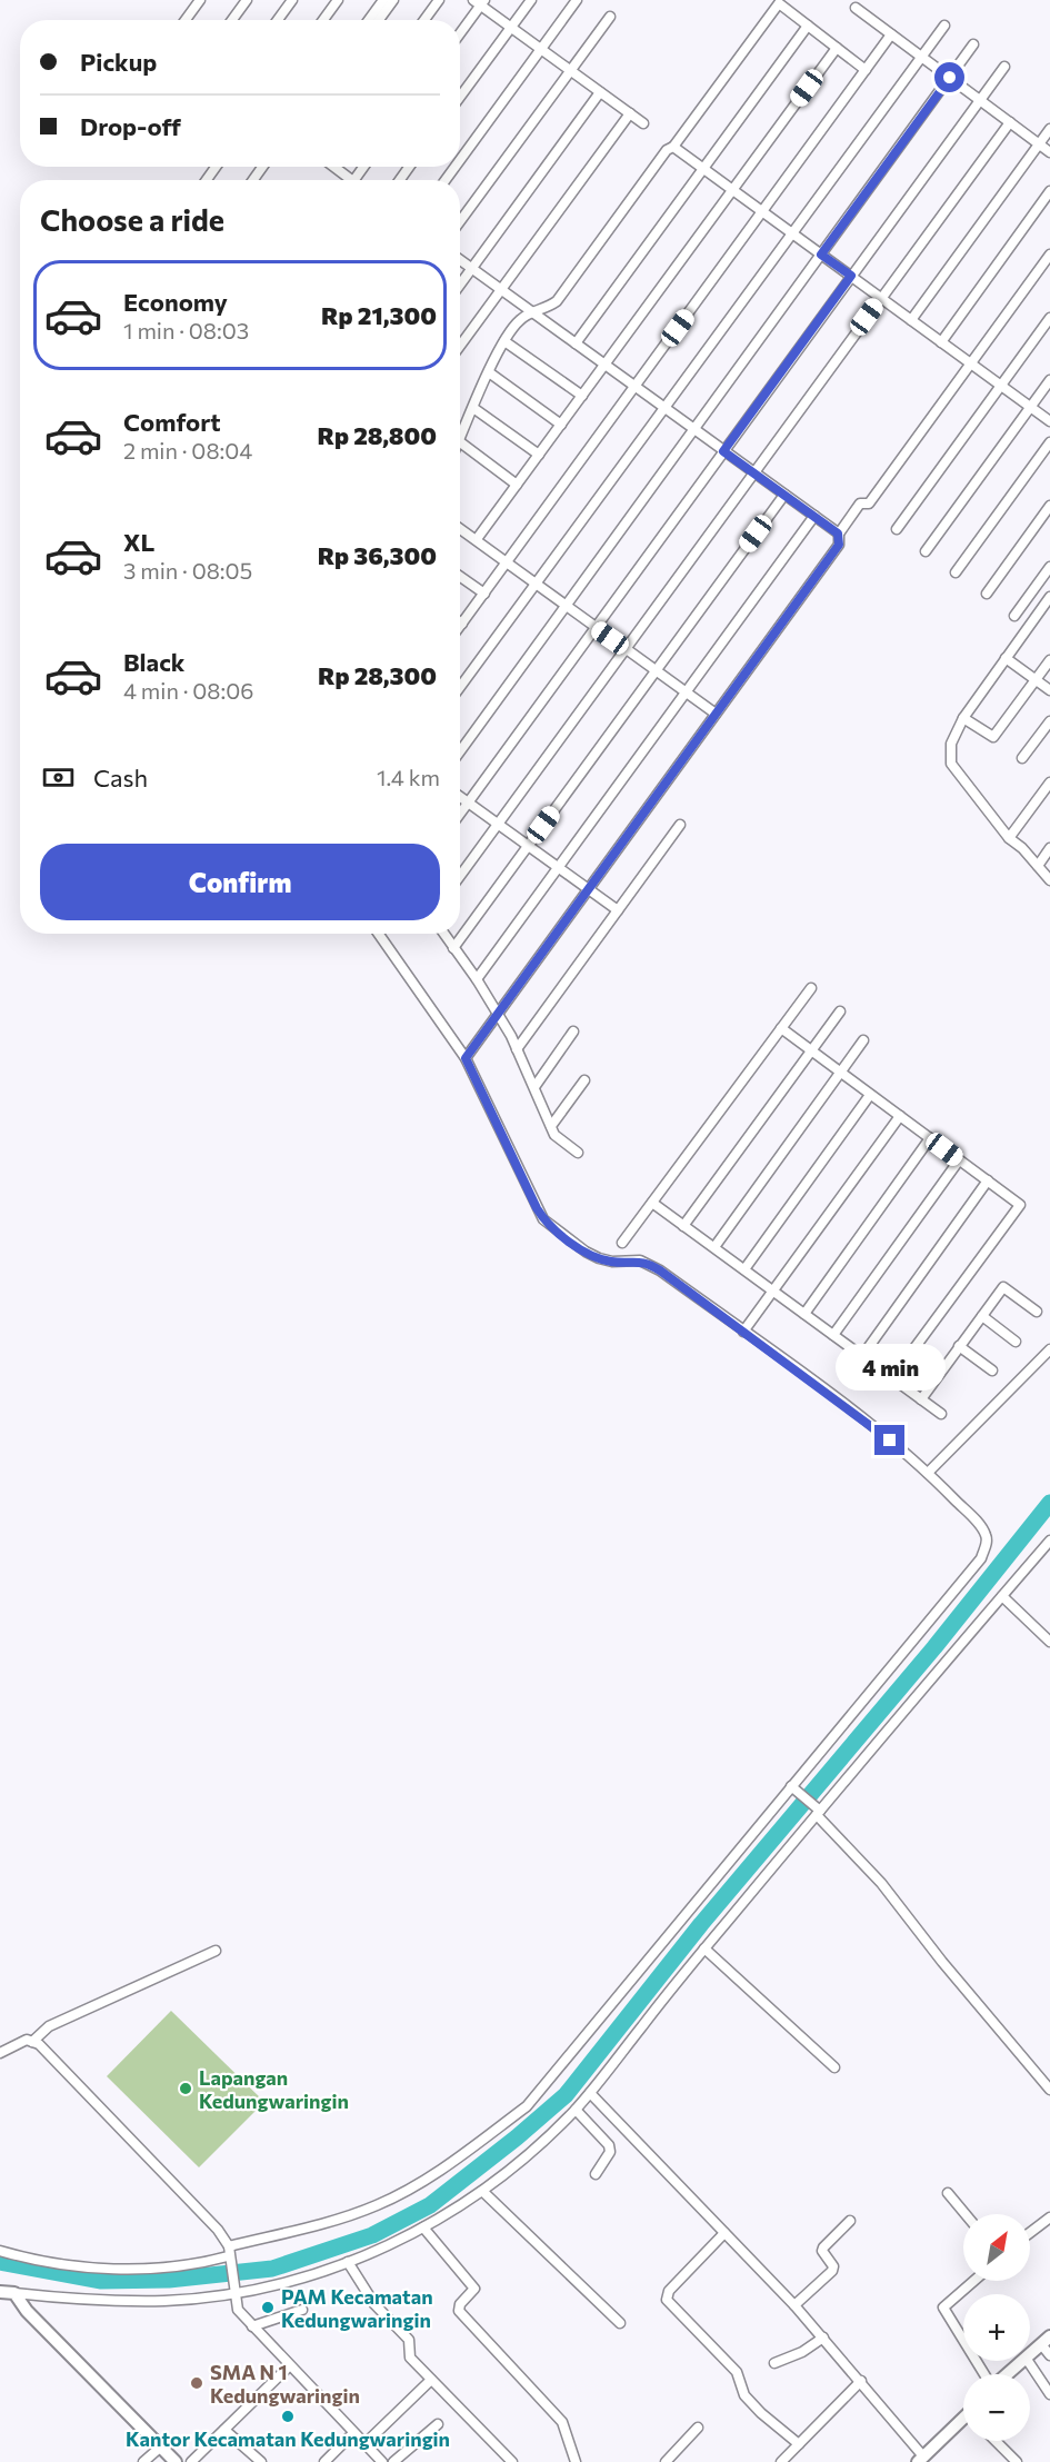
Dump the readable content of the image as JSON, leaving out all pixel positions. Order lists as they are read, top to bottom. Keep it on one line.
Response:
{"places":["Lapangan Kedungwaringin","PAM Kecamatan Kedungwaringin","SMA N 1 Kedungwaringin","Kantor Kecamatan Kedungwaringin"],"north":"top right","page":{"banner":["Pickup","Drop-off"],"heading":"Choose a ride","list":[{"name":"Economy","note":"1 min · 08:03","value":"Rp 21,300"},{"name":"Comfort","note":"2 min · 08:04","value":"Rp 28,800"},{"name":"XL","note":"3 min · 08:05","value":"Rp 36,300"},{"name":"Black","note":"4 min · 08:06","value":"Rp 28,300"}],"pay":["Cash","1.4 km"],"buttons":"Confirm","bubble":"4 min","map_buttons":["+","−"]}}
